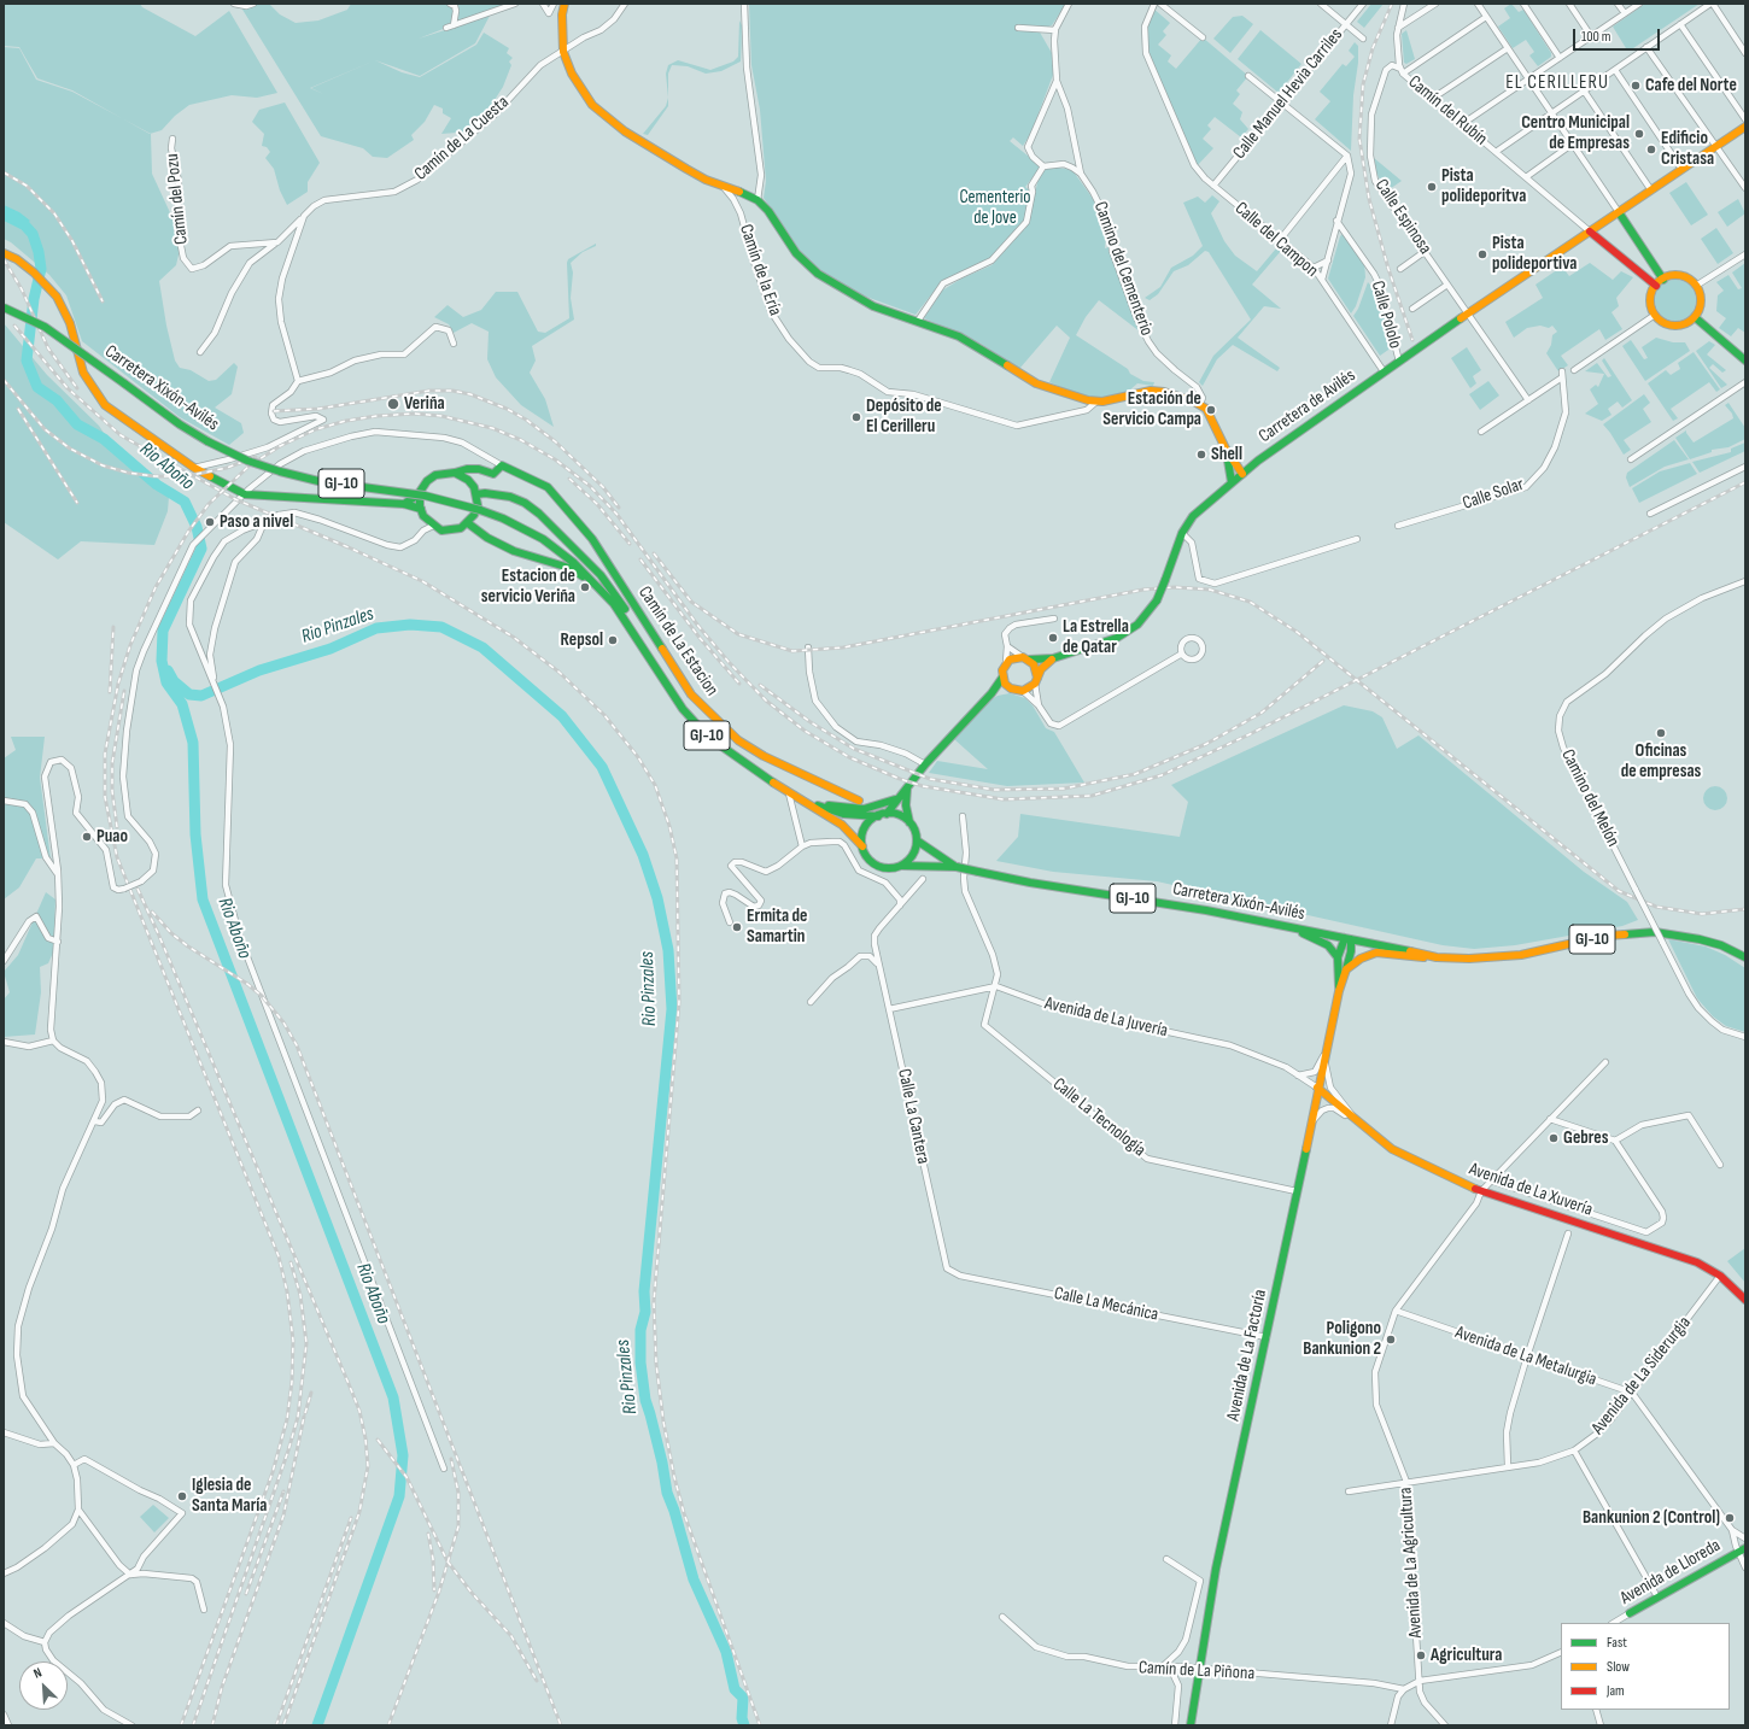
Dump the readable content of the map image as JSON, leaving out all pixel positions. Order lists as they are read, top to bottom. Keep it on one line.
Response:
{"streets":{"main road":["Carretera Xixón-Avilés","Carretera de Avilés","GJ-10","Camín de La Estacion","Avenida de La Xuvería","Avenida de La Factoría","Avenida de Lloreda"],"street":["Calle Manuel Hevia Carriles","Camín del Rubín","Camín de La Cuesta","Camín del Pozu","Calle Espinosa","Calle del Campon","Camino del Cementerio","Camín de la Ería","Calle Pololo","Calle Solar","Camino del Melón","Avenida de La Juvería","Calle La Cantera","Calle La Tecnología","Calle La Mecánica","Avenida de La Metalurgia","Avenida de La Siderurgia","Avenida de La Agricultura","Camín de La Piñona"]},"crossings":[["Calle Manuel Hevia Carriles","Calle del Campon"],["Camín del Rubín","Calle Espinosa"],["Camín del Rubín","Carretera de Avilés"],["Calle Espinosa","Carretera de Avilés"],["Calle Espinosa","Calle Solar"],["Calle del Campon","Carretera de Avilés"],["Calle Pololo","Carretera de Avilés"],["Carretera Xixón-Avilés","GJ-10"],["Carretera Xixón-Avilés","Avenida de La Factoría"],["Avenida de La Juvería","Calle La Tecnología"],["Avenida de La Juvería","Avenida de La Xuvería"],["Avenida de La Juvería","Avenida de La Factoría"],["Calle La Cantera","Calle La Mecánica"],["Calle La Tecnología","Avenida de La Factoría"],["Avenida de La Xuvería","Avenida de La Factoría"],["Avenida de La Xuvería","Avenida de La Siderurgia"],["Avenida de La Xuvería","Avenida de La Agricultura"],["Calle La Mecánica","Avenida de La Factoría"],["Avenida de La Metalurgia","Avenida de La Siderurgia"],["Avenida de La Metalurgia","Avenida de La Agricultura"],["Avenida de La Siderurgia","Avenida de La Agricultura"]],"districts":["EL CERILLERU"],"water":["Rio Aboño","Rio Pinzales"],"parks":["Cementerio de Jove"],"places":["Cafe del Norte","Centro Municipal de Empresas","Edificio Cristasa","Pista polideporitva","Pista polideportiva","Veriña","Estación de Servicio Campa","Depósito de El Cerilleru","Shell","Paso a nivel","Estacion de servicio Veriña","La Estrella de Qatar","Repsol","Oficinas de empresas","Puao","Ermita de Samartin","Gebres","Poligono Bankunion 2","Iglesia de Santa María","Bankunion 2 (Control)","Agricultura"],"legend":["Fast","Slow","Jam"],"scale_bar":"100 m","north":"top left"}
